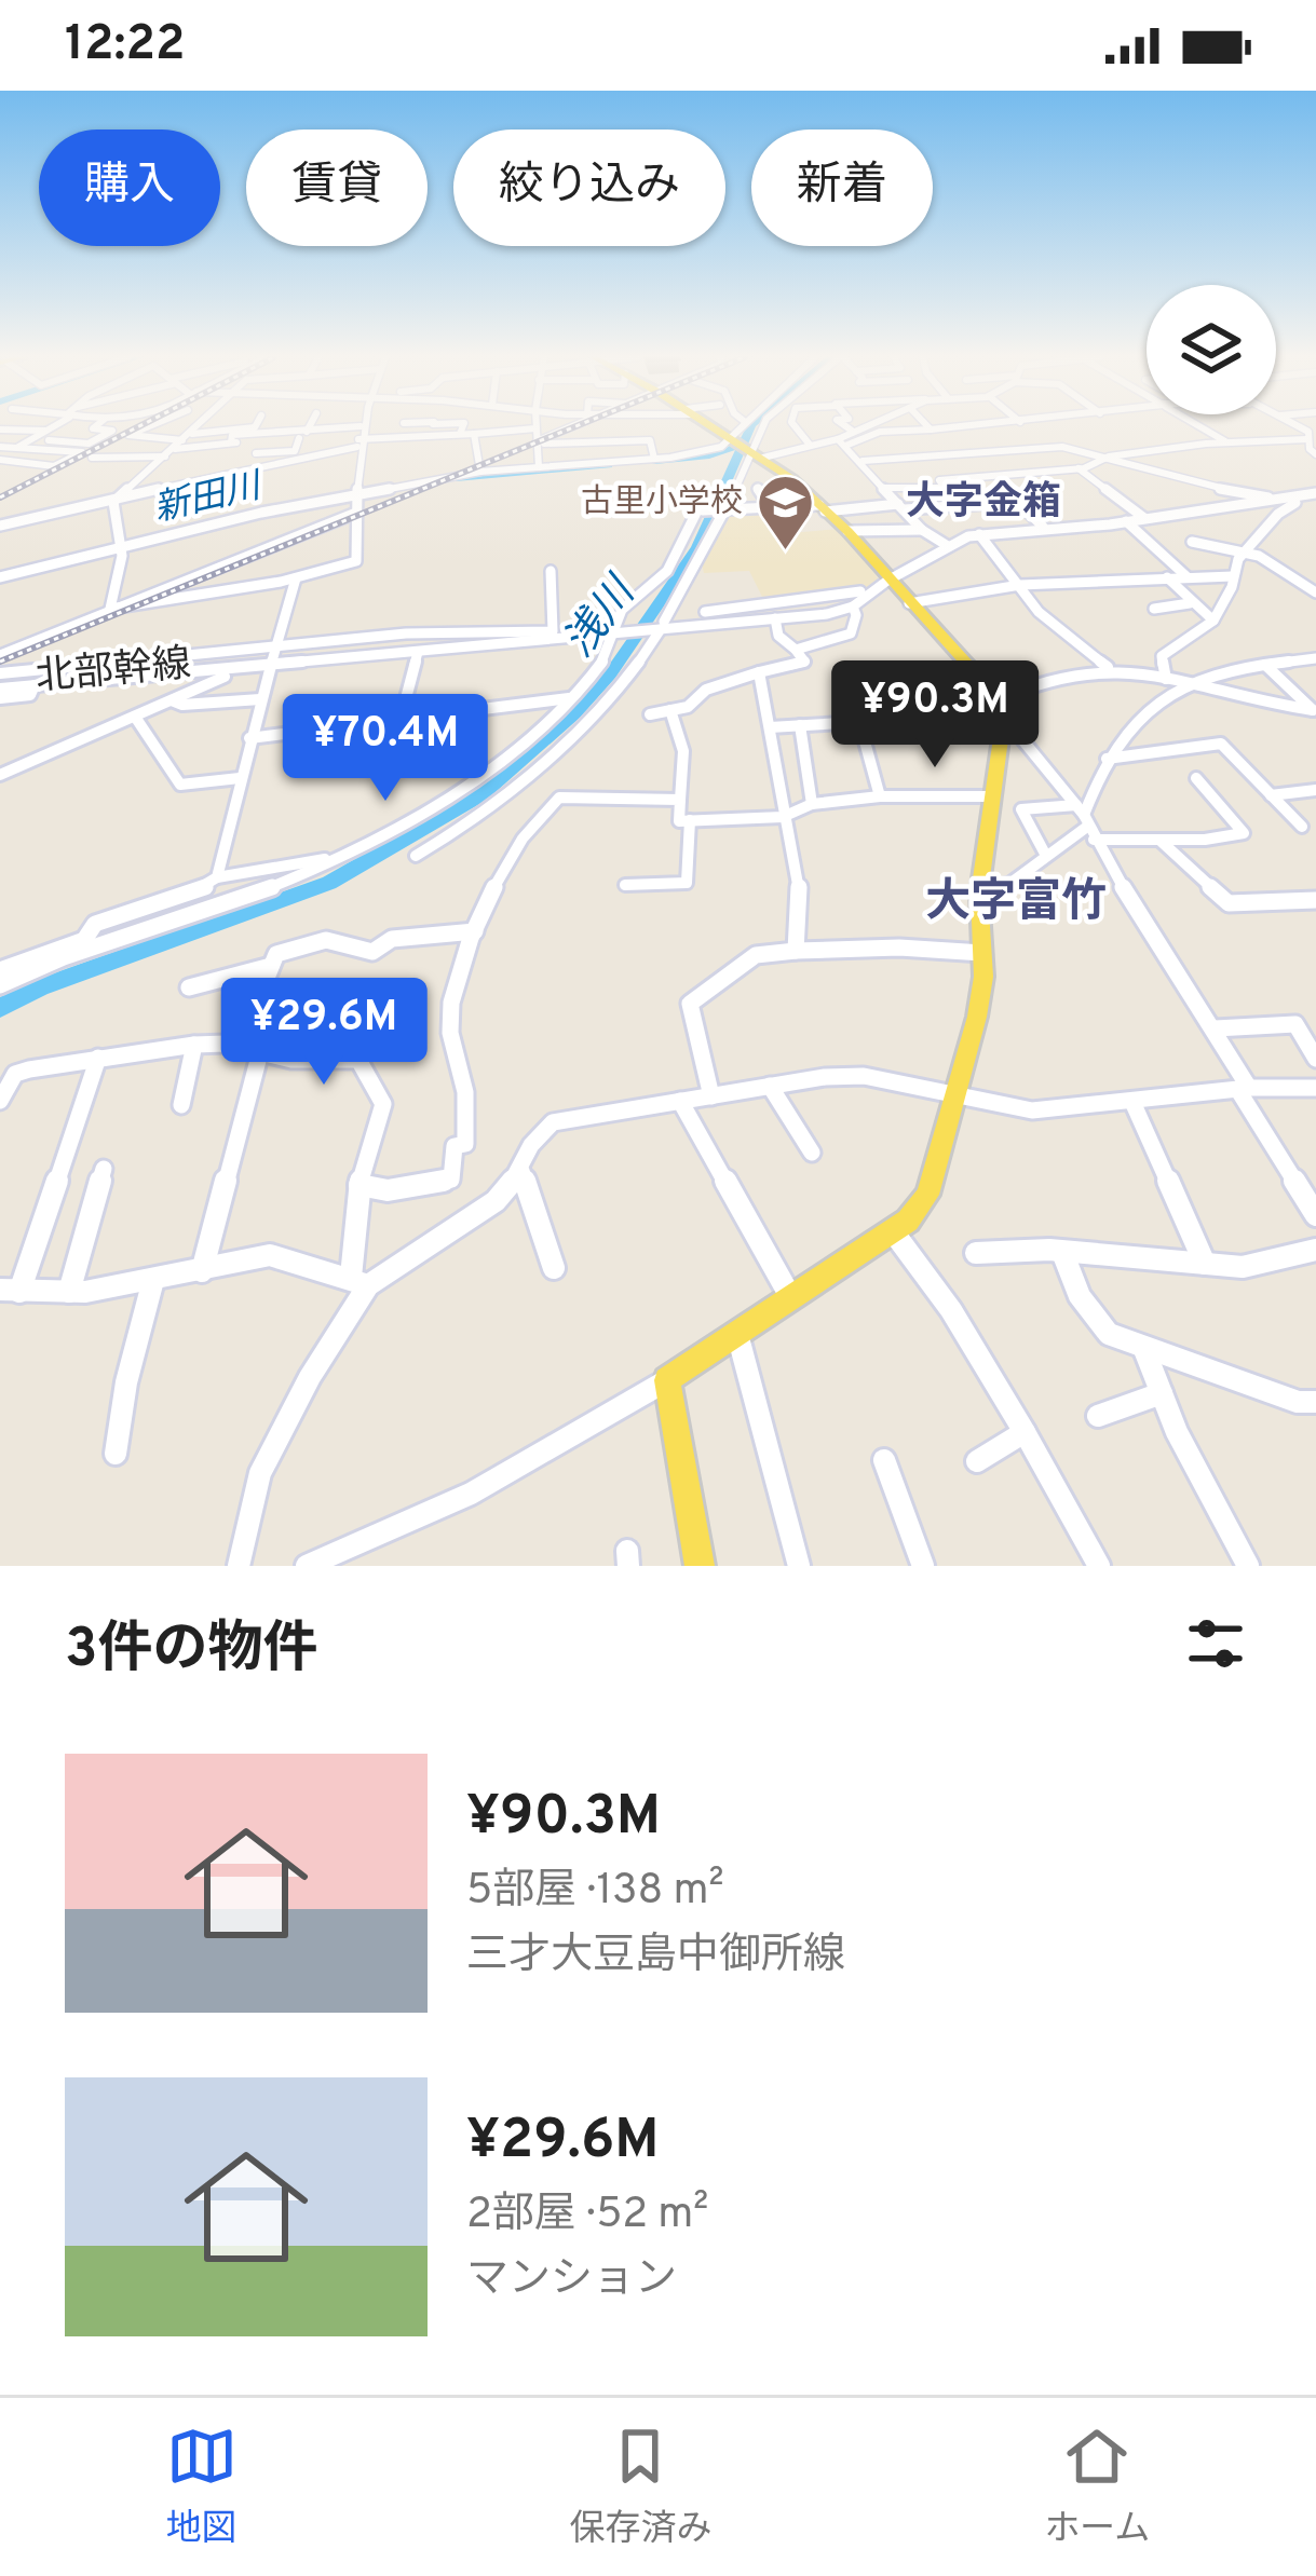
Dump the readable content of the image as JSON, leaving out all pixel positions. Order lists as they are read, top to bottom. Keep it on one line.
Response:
{"streets":{"street":["北部幹線"]},"districts":["大字金箱","大字富竹"],"water":["新田川","浅川"],"places":{"school or university":["古里小学校"]},"page":{"status":"12:22","chip":["購入","賃貸","絞り込み","新着"],"price":["¥90.3M","¥70.4M","¥29.6M"],"heading":"3件の物件","list":[{"name":"¥90.3M","note":"5部屋 · 138 m² · 三才大豆島中御所線"},{"name":"¥29.6M","note":"2部屋 · 52 m² · マンション"}],"tabs":["地図","保存済み","ホーム"]}}
